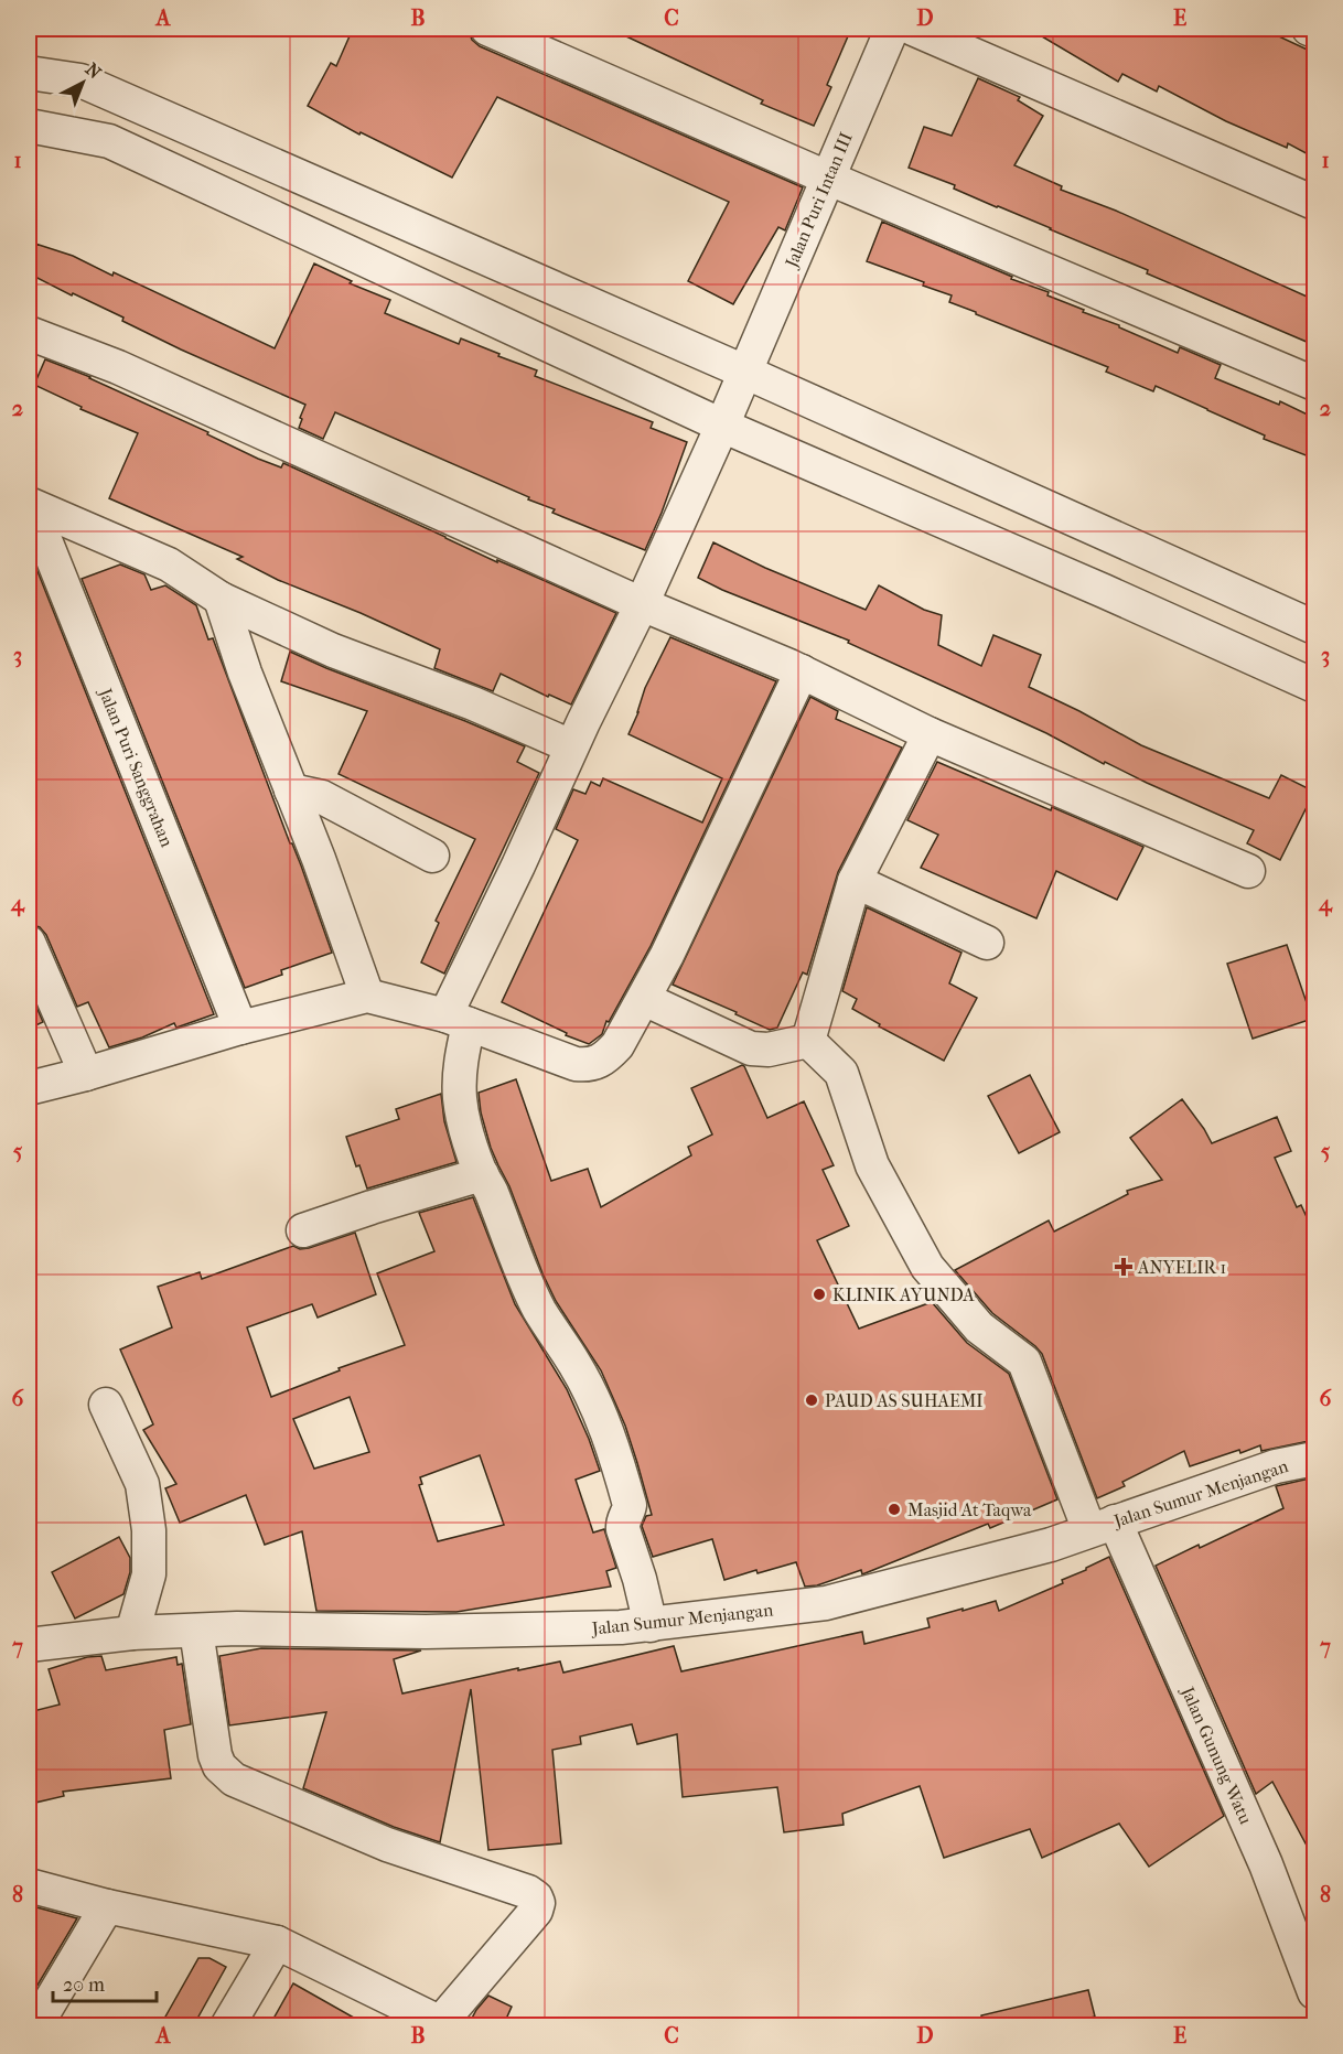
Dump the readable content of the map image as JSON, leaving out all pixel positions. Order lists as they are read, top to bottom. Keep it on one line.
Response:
{"streets":{"street":["Jalan Puri Intan III","Jalan Puri Sanggrahan","Jalan Sumur Menjangan","Jalan Gunung Watu"]},"crossings":[["Jalan Puri Intan III","Jalan Sumur Menjangan"],["Jalan Sumur Menjangan","Jalan Gunung Watu"]],"places":{"health":["ANYELIR 1"],"other":["KLINIK AYUNDA","PAUD AS SUHAEMI","Masjid At Taqwa"]},"scale_bar":"20 m","north":"top right","grid":{"columns":["A","B","C","D","E"],"rows":["1","2","3","4","5","6","7","8"]}}
